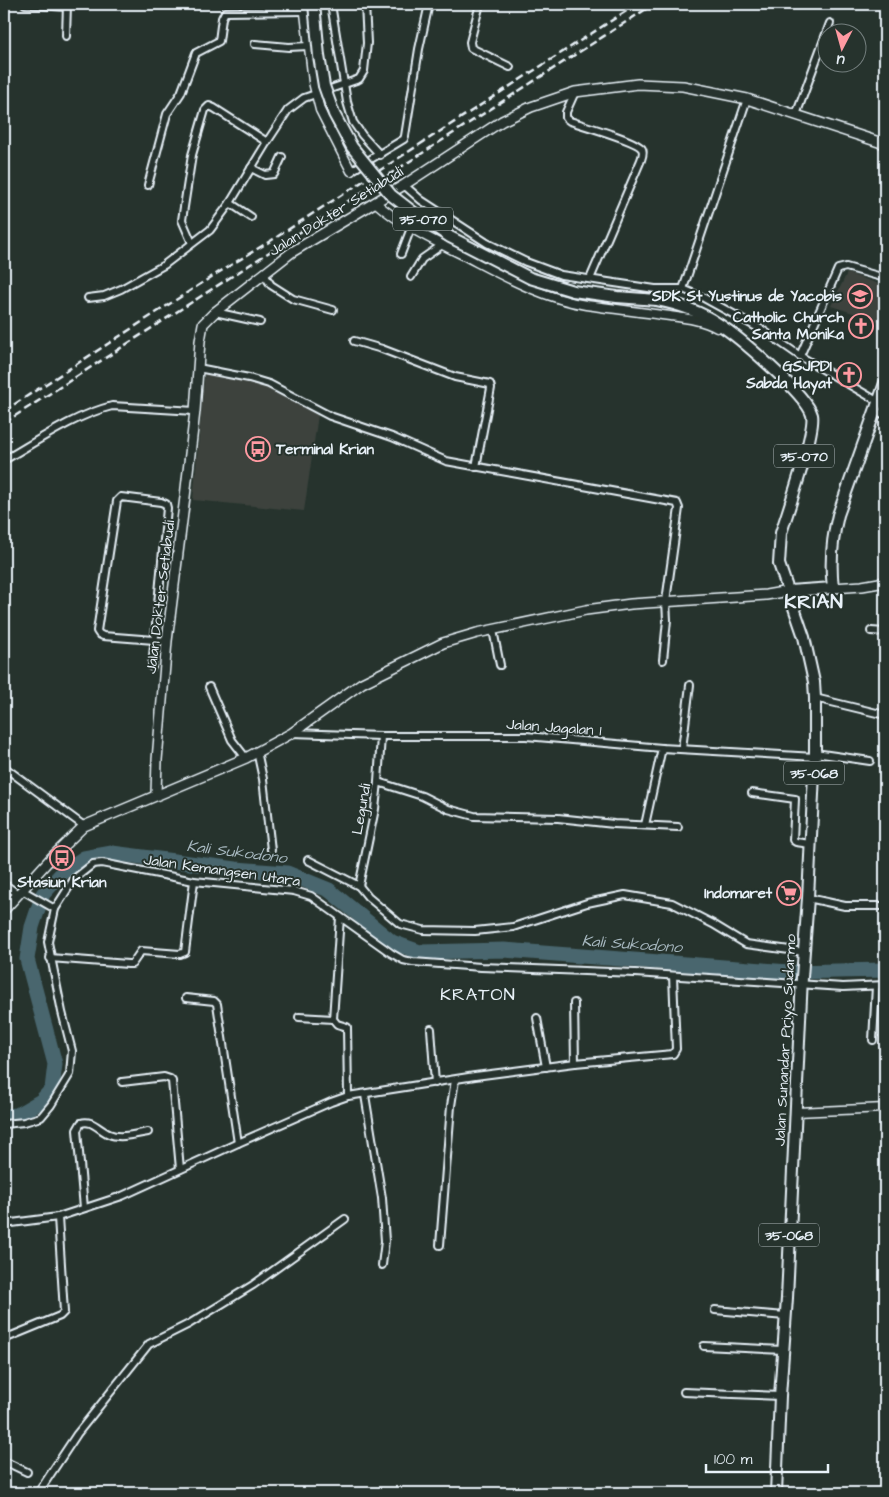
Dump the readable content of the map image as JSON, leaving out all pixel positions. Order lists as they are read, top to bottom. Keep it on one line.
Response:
{"streets":{"main road":["Jalan Dokter Setiabudi","35-070","35-068","Jalan Sunandar Priyo Sudarmo"],"street":["Jalan Jagalan 1","Legundi","Jalan Kemangsen Utara"]},"crossings":[["35-070","Jalan Sunandar Priyo Sudarmo"],["Jalan Jagalan 1","Legundi"],["Jalan Jagalan 1","Jalan Sunandar Priyo Sudarmo"],["Jalan Kemangsen Utara","Jalan Sunandar Priyo Sudarmo"]],"districts":["KRIAN","KRATON"],"water":["Kali Sukodono"],"places":{"school or university":["SDK St Yustinus de Yacobis"],"church":["Catholic Church Santa Monika","GSJPDI Sabda Hayat"],"bus stop":["Terminal Krian","Stasiun Krian"],"supermarket":["Indomaret"]},"scale_bar":"100 m","north":"bottom"}
